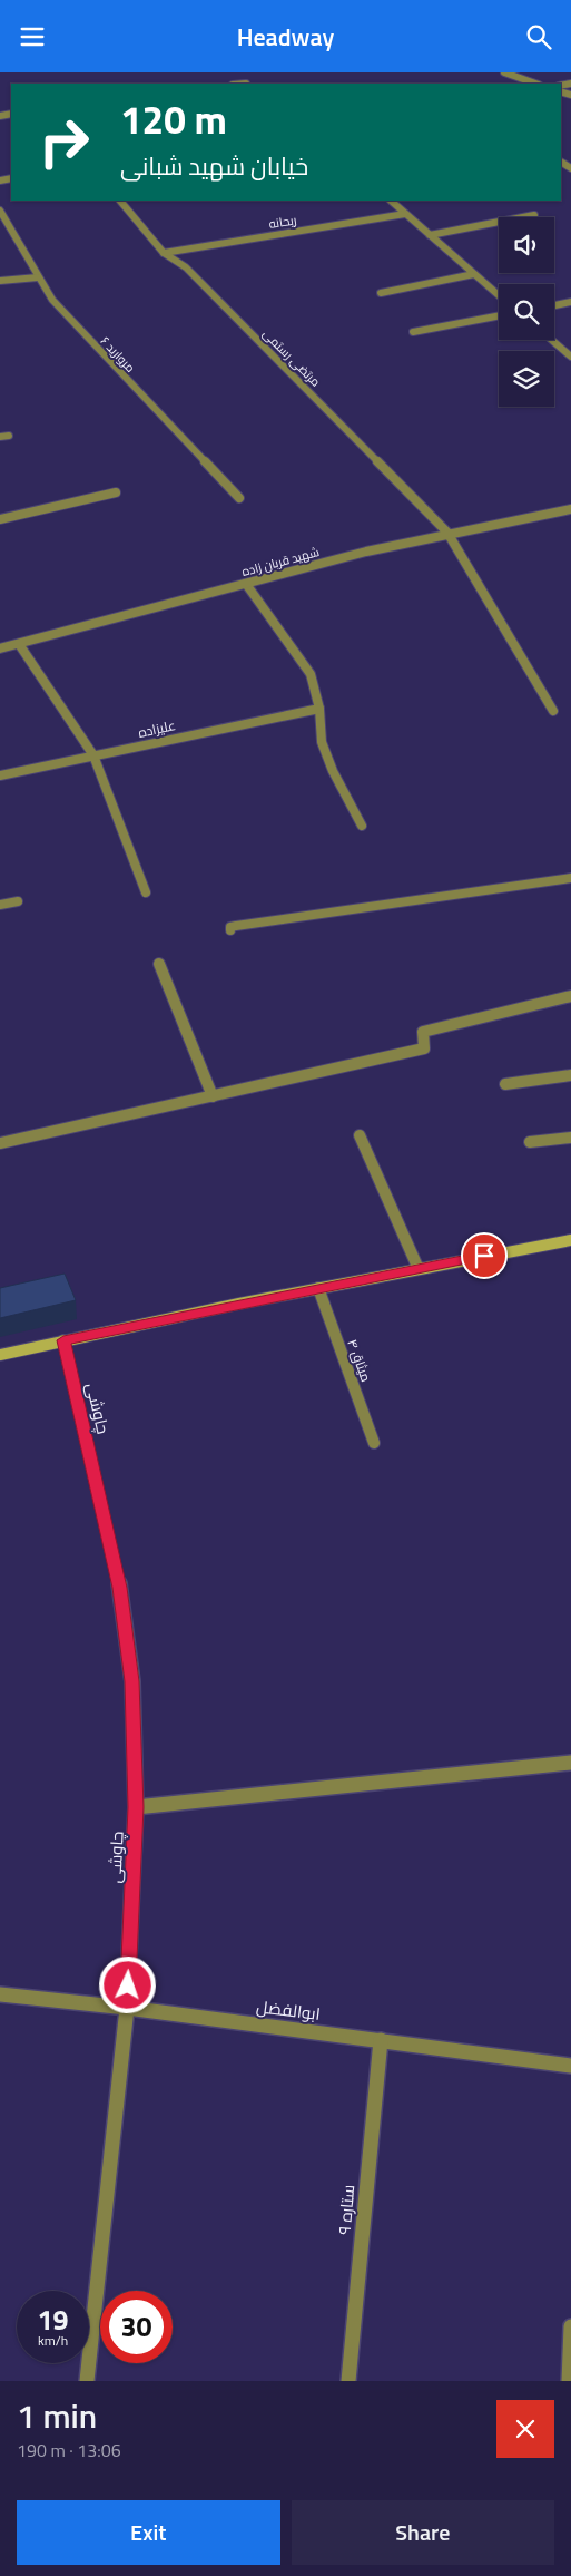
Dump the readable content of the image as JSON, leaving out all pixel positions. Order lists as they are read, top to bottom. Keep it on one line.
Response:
{"streets":{"street":["ریحانه","مروارید ۶","مرتضی رستمی","شهید قربان زاده","علیزاده","میثاق ۴","چاوشی","ابوالفضل","ستاره ۹"]},"crossings":[["ریحانه","مرتضی رستمی"],["مرتضی رستمی","شهید قربان زاده"],["چاوشی","ابوالفضل"],["ابوالفضل","ستاره ۹"]],"page":{"header":"Headway","turn":["120 m","خیابان شهید شبانی"],"speed":"19 km/h","limit":"30","heading":["1 min","190 m · 13:06"],"buttons":["Exit","Share"]}}
